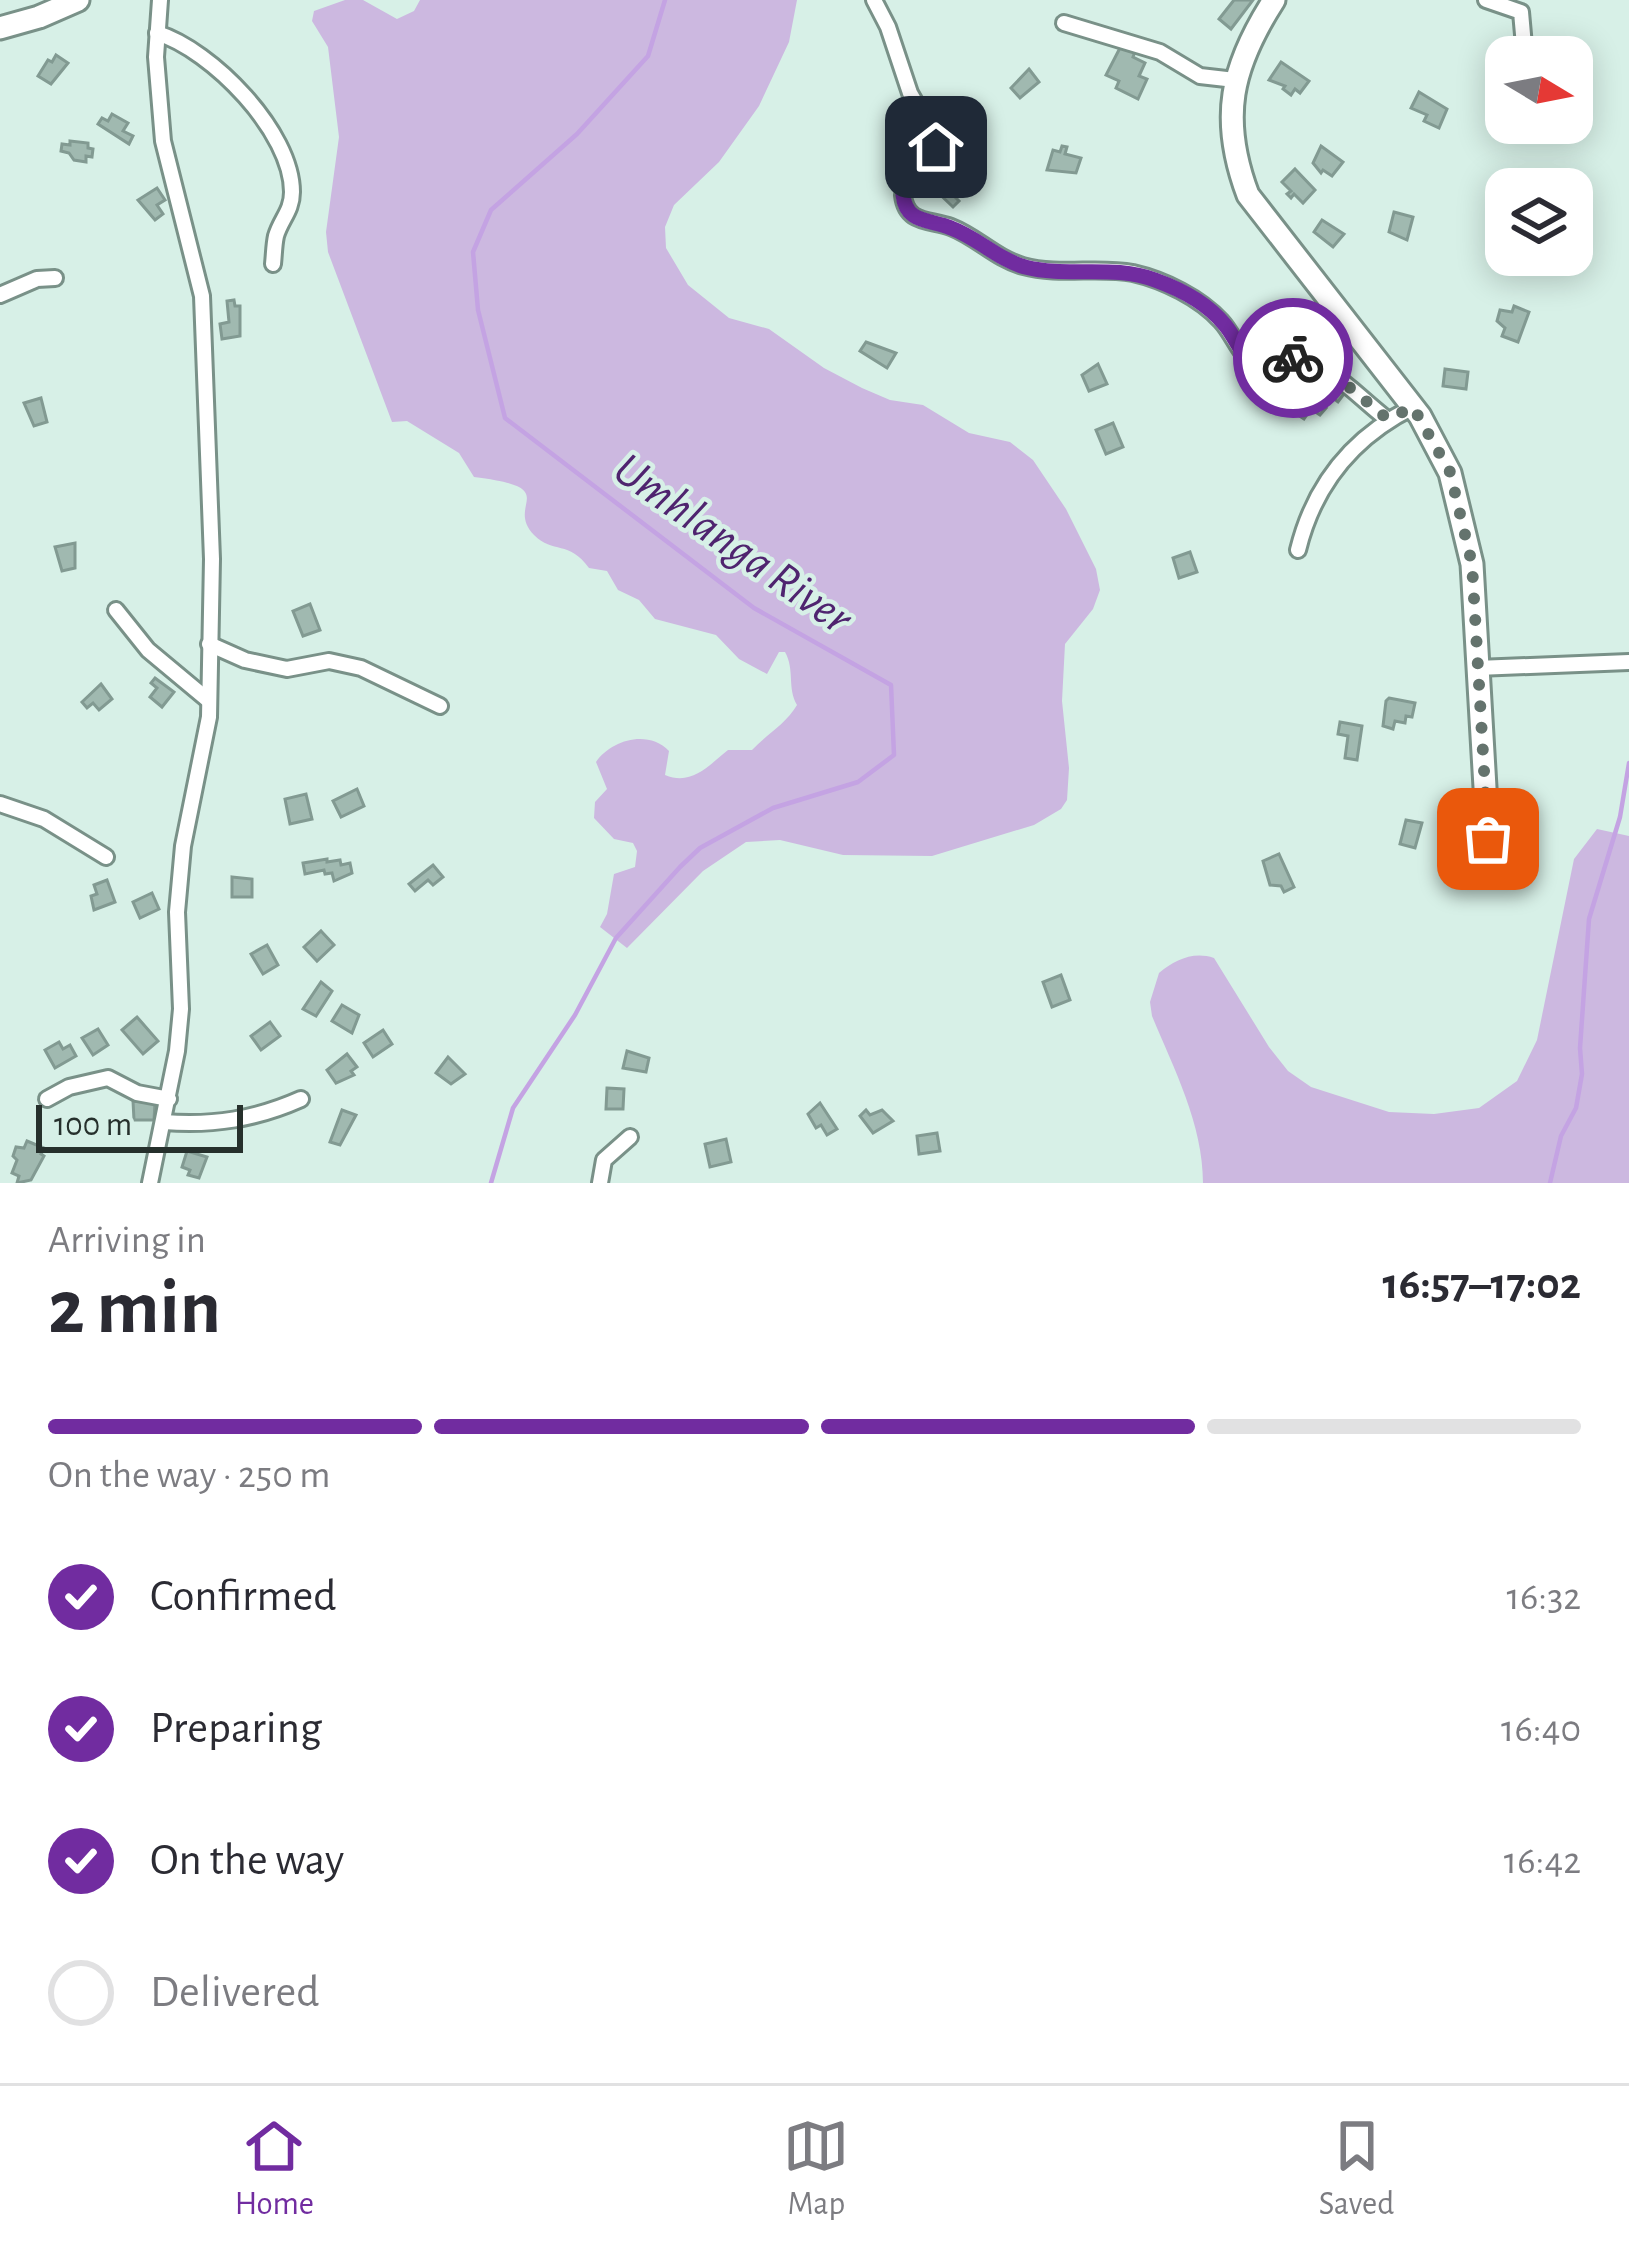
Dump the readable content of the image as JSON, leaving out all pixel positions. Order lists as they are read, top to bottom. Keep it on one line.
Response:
{"water":["Umhlanga River"],"scale_bar":"100 m","north":"right","page":{"scale":"100 m","heading":["2 min","Arriving in","16:57–17:02"],"bar":"On the way · 250 m","list":[["Confirmed","16:32"],["Preparing","16:40"],["On the way","16:42"],"Delivered"],"tabs":["Home","Map","Saved"]}}
